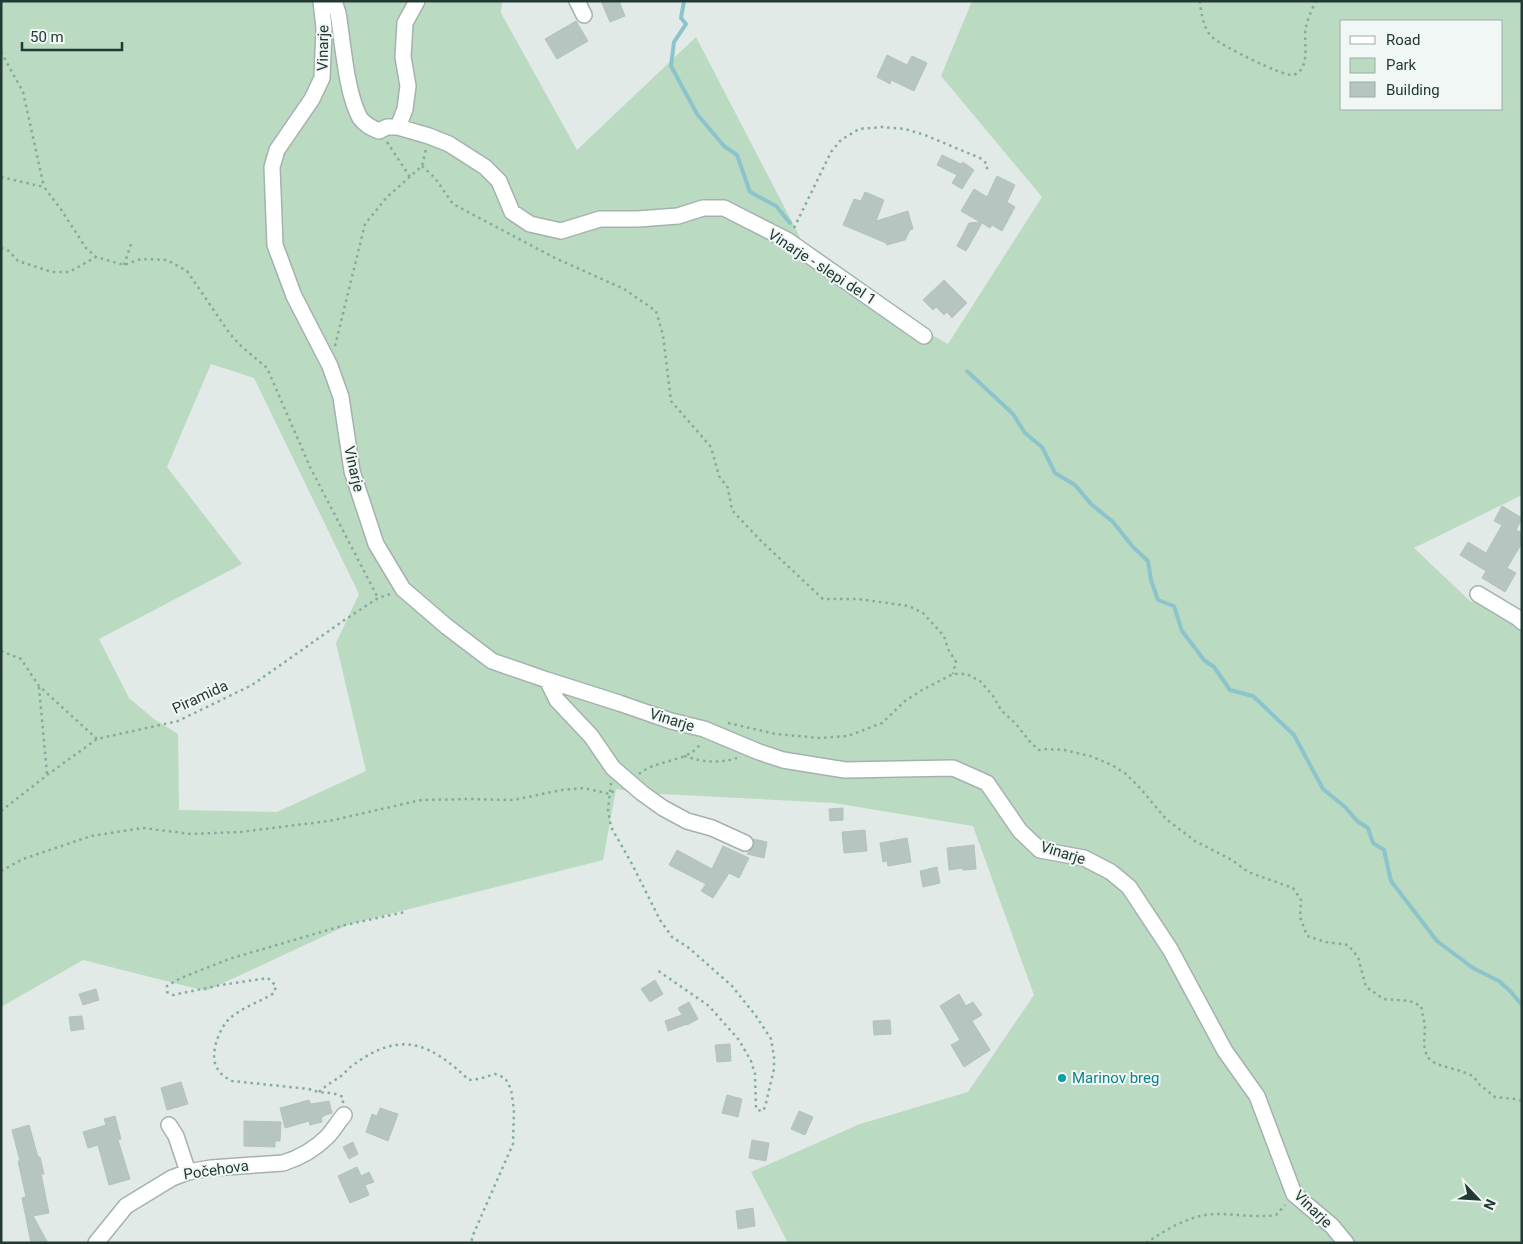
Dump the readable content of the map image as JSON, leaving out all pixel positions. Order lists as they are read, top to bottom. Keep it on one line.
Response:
{"streets":{"street":["Vinarje","Vinarje - slepi del 1","Počehova"],"path":["Piramida"]},"crossings":[["Vinarje","Piramida"]],"places":["Marinov breg"],"legend":["Road","Park","Building"],"scale_bar":"50 m","north":"bottom right"}
